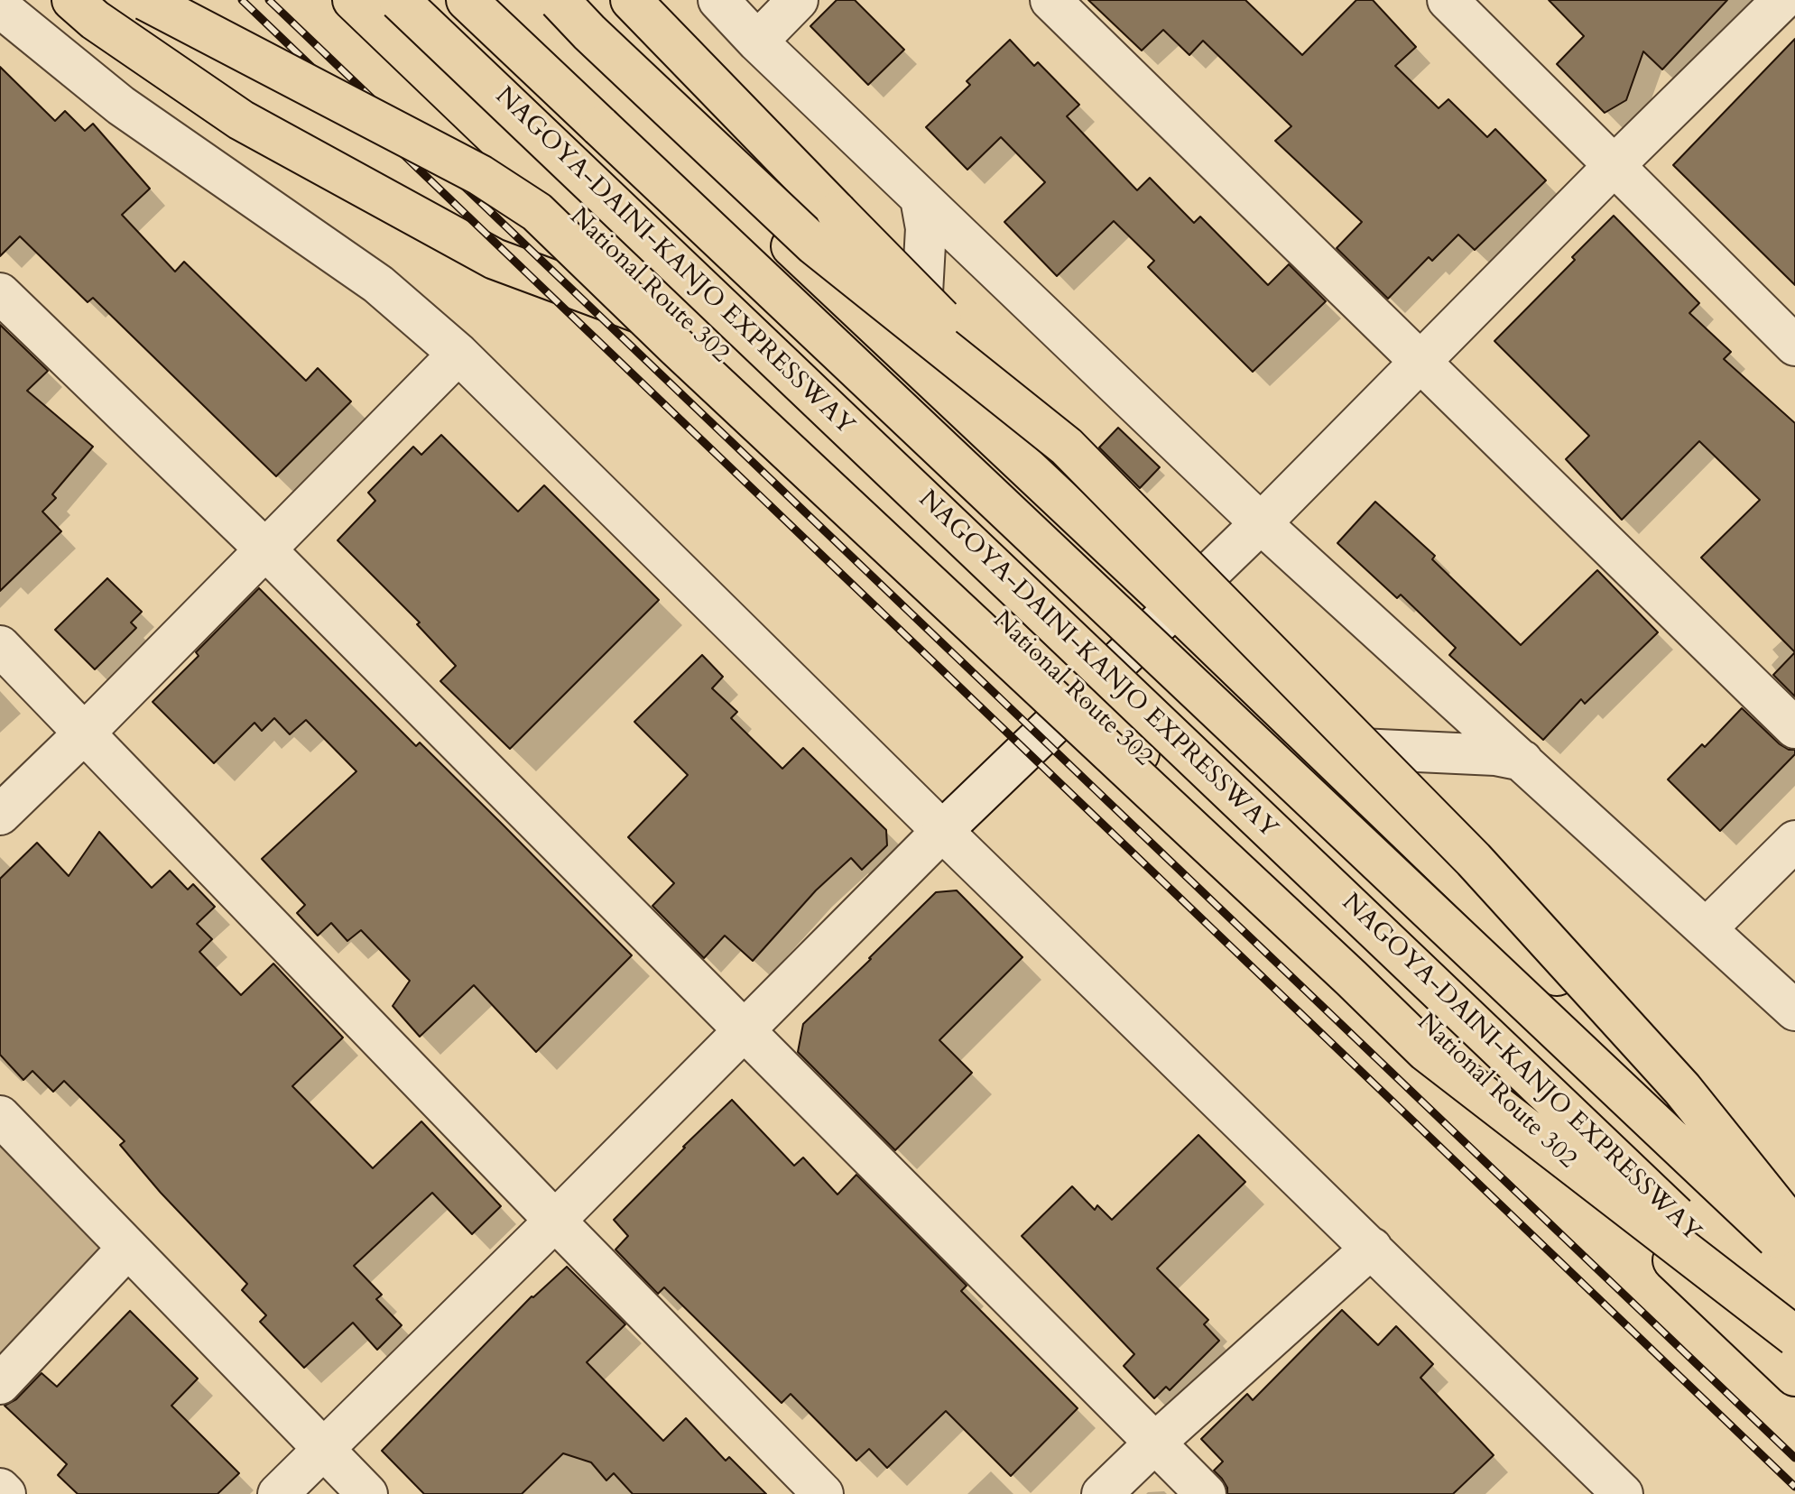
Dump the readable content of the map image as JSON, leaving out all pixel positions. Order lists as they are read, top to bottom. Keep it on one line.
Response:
{"streets":{"highway":["NAGOYA-DAINI-KANJO EXPRESSWAY","National Route 302"]}}
